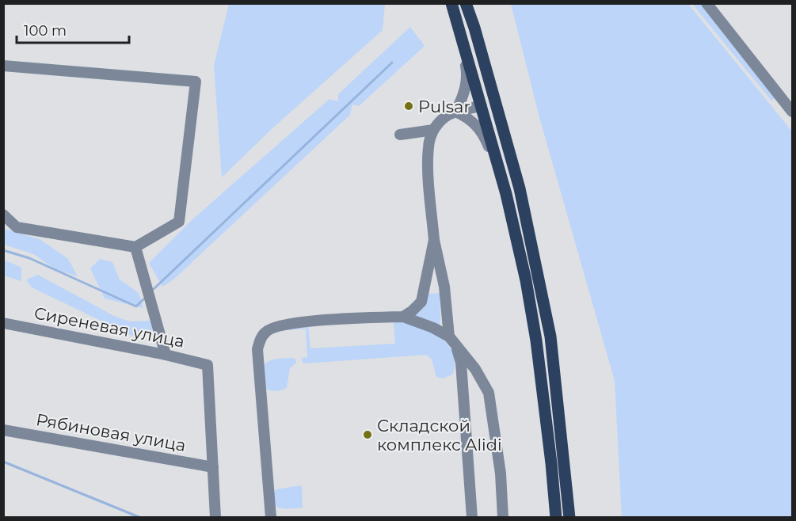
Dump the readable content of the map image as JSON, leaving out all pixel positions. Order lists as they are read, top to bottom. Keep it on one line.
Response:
{"streets":{"street":["Сиреневая улица","Рябиновая улица"]},"crossings":[["Сиреневая улица","Рябиновая улица"]],"places":["Pulsar","Складской комплекс Alidi"],"scale_bar":"100 m"}
